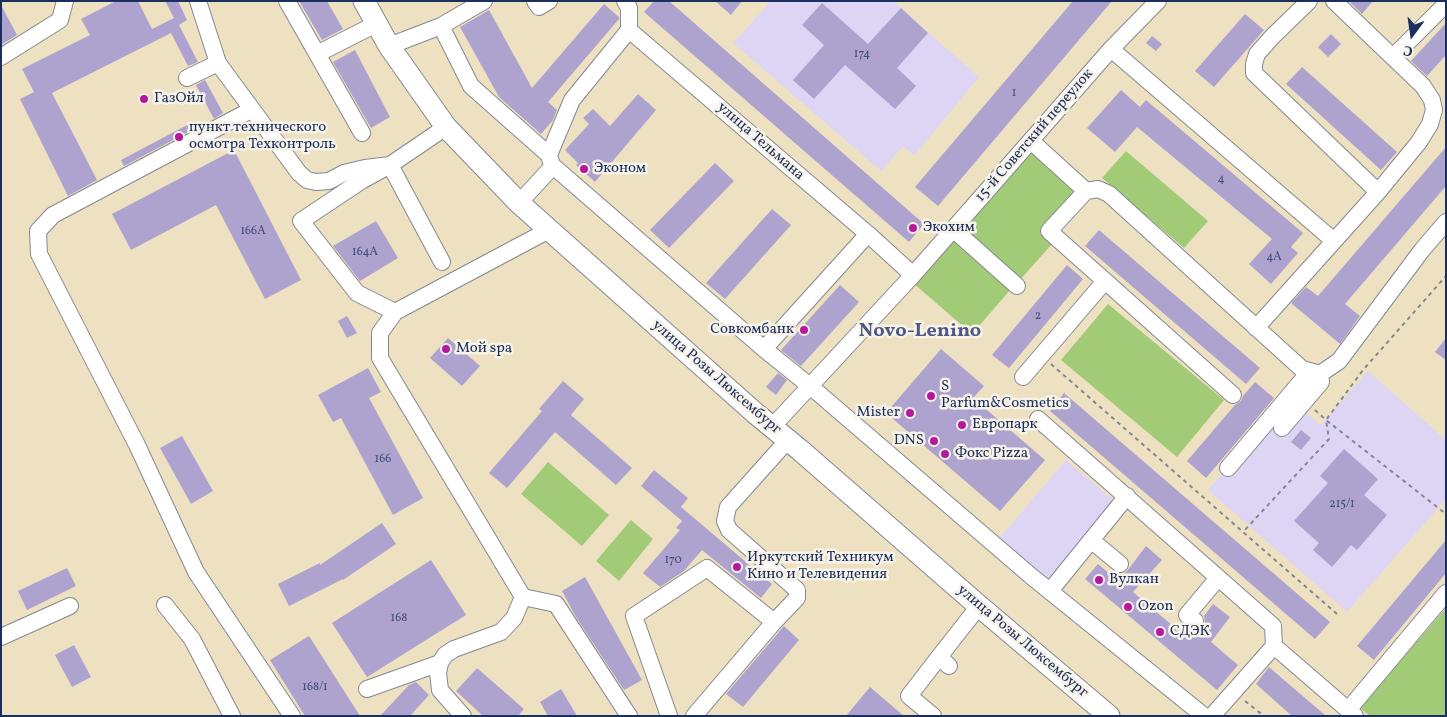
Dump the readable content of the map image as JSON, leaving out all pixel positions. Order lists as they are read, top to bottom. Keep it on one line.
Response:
{"streets":{"main road":["улица Розы Люксембург"],"street":["15-й Советский переулок","улица Тельмана"]},"crossings":[["15-й Советский переулок","улица Тельмана"],["15-й Советский переулок","улица Розы Люксембург"]],"districts":["Novo-Lenino"],"places":["ГазОйл","пункт технического осмотра Техконтроль","Эконом","Экохим","Совкомбанк","Мой spa","S Parfum&Cosmetics","Mister","Европарк","DNS","Фокс Pizza","Иркутский Техникум Кино и Телевидения","Вулкан","Ozon","СДЭК"],"house_numbers":["174","1","4","166А","164А","4А","2","166","215/1","170","168","168/1"],"north":"bottom"}
